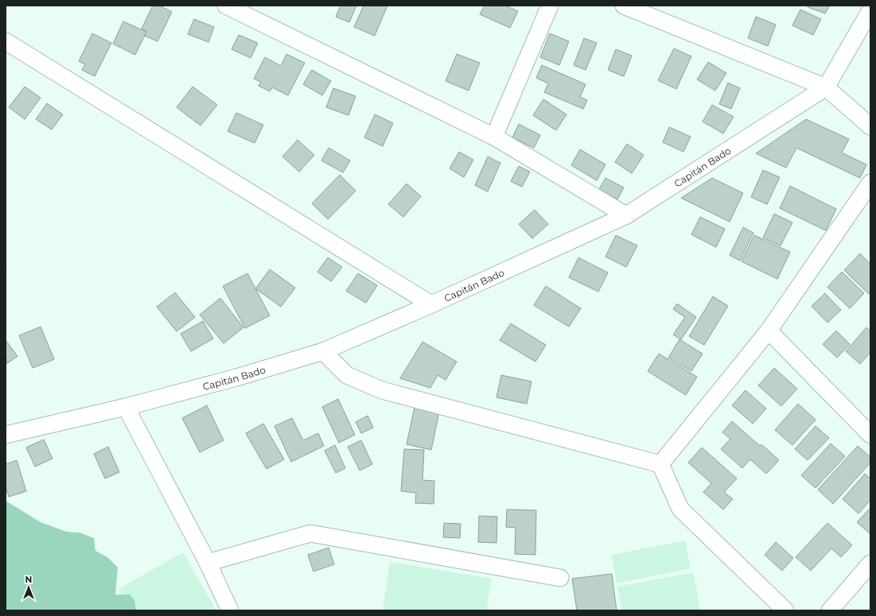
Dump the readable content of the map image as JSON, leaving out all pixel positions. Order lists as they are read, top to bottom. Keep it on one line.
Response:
{"streets":{"street":["Capitán Bado"]},"north":"top"}
